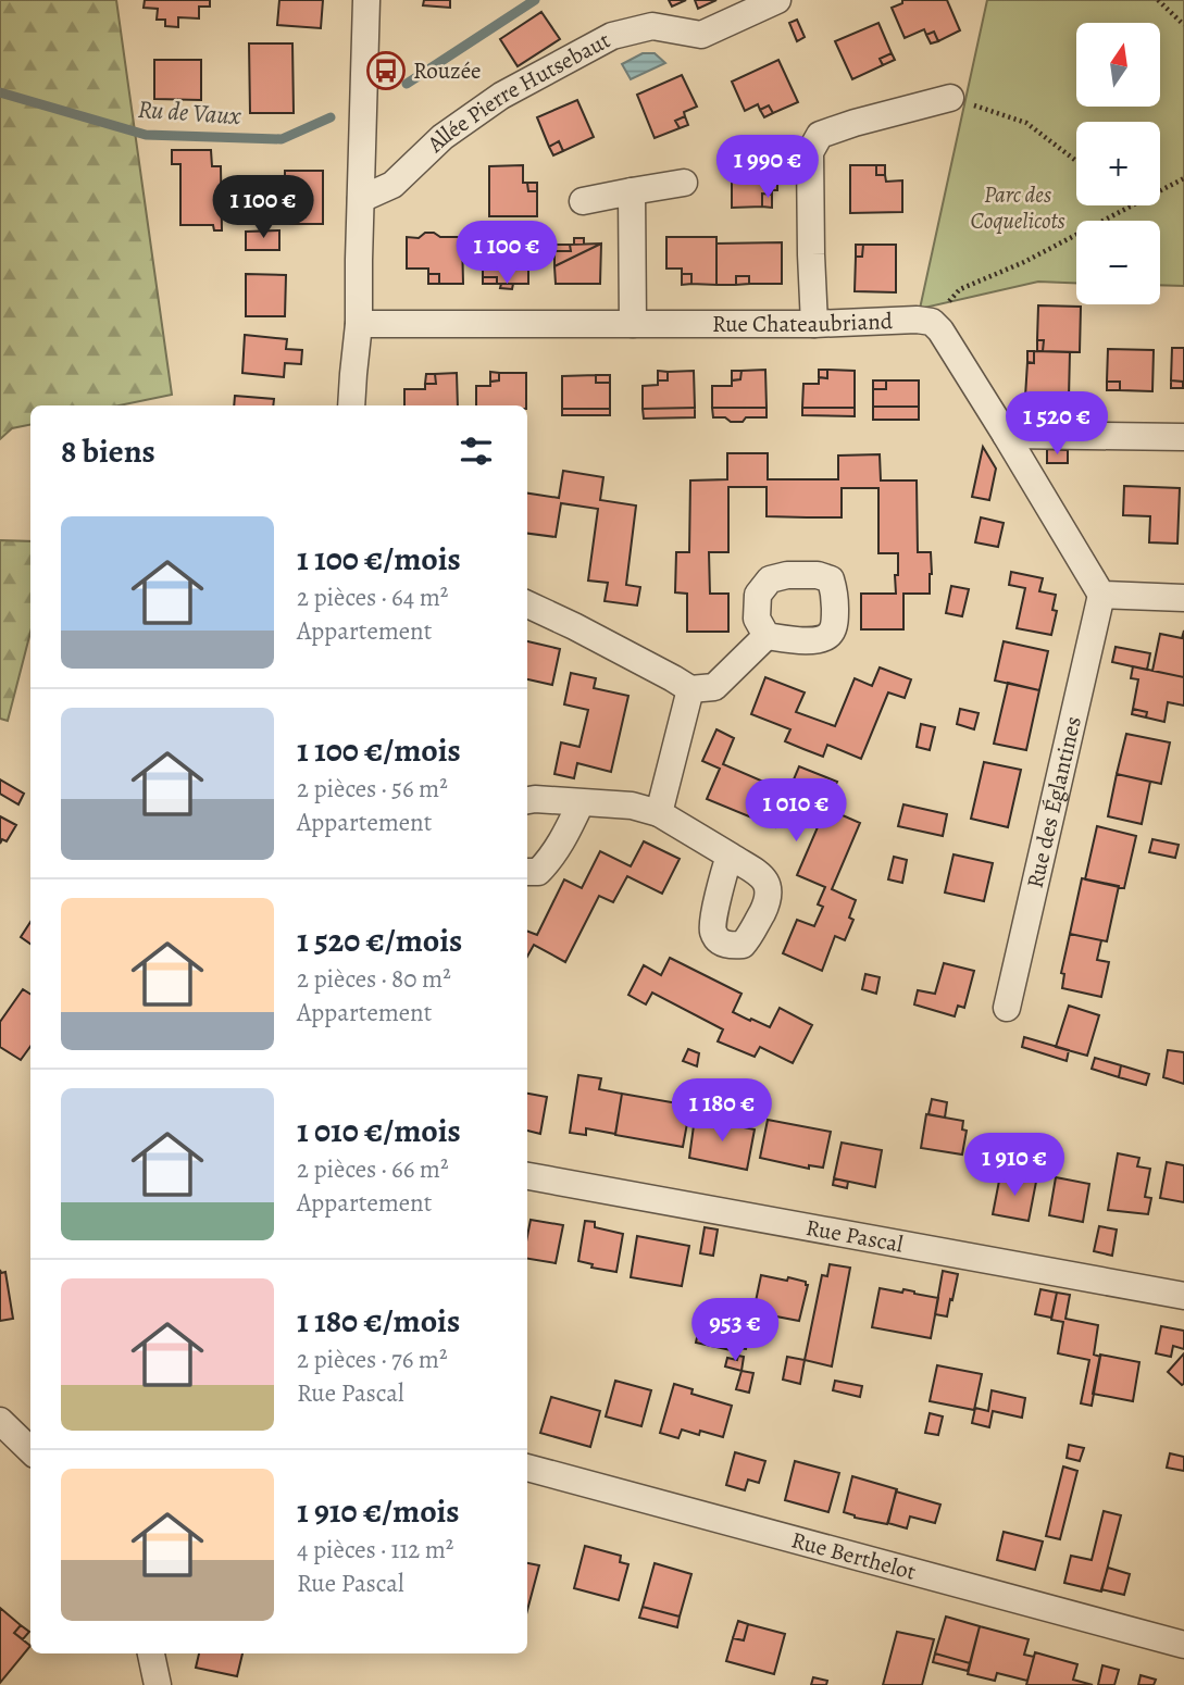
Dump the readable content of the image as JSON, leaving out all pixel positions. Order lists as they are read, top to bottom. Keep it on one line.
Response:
{"streets":{"street":["Allée Pierre Hutsebaut","Rue Chateaubriand","Rue des Églantines","Rue Pascal","Rue Berthelot"]},"water":["Ru de Vaux"],"parks":["Parc des Coquelicots"],"places":{"bus stop":["Rouzée"]},"north":"top","page":{"map_buttons":["+","−"],"price":["1 990 €","1 100 €","1 100 €","1 520 €","1 010 €","1 180 €","1 910 €","953 €"],"heading":"8 biens","list":[{"name":"1 100 €/mois","note":"2 pièces · 64 m² · Appartement"},{"name":"1 100 €/mois","note":"2 pièces · 56 m² · Appartement"},{"name":"1 520 €/mois","note":"2 pièces · 80 m² · Appartement"},{"name":"1 010 €/mois","note":"2 pièces · 66 m² · Appartement"},{"name":"1 180 €/mois","note":"2 pièces · 76 m² · Rue Pascal"},{"name":"1 910 €/mois","note":"4 pièces · 112 m² · Rue Pascal"}]}}
